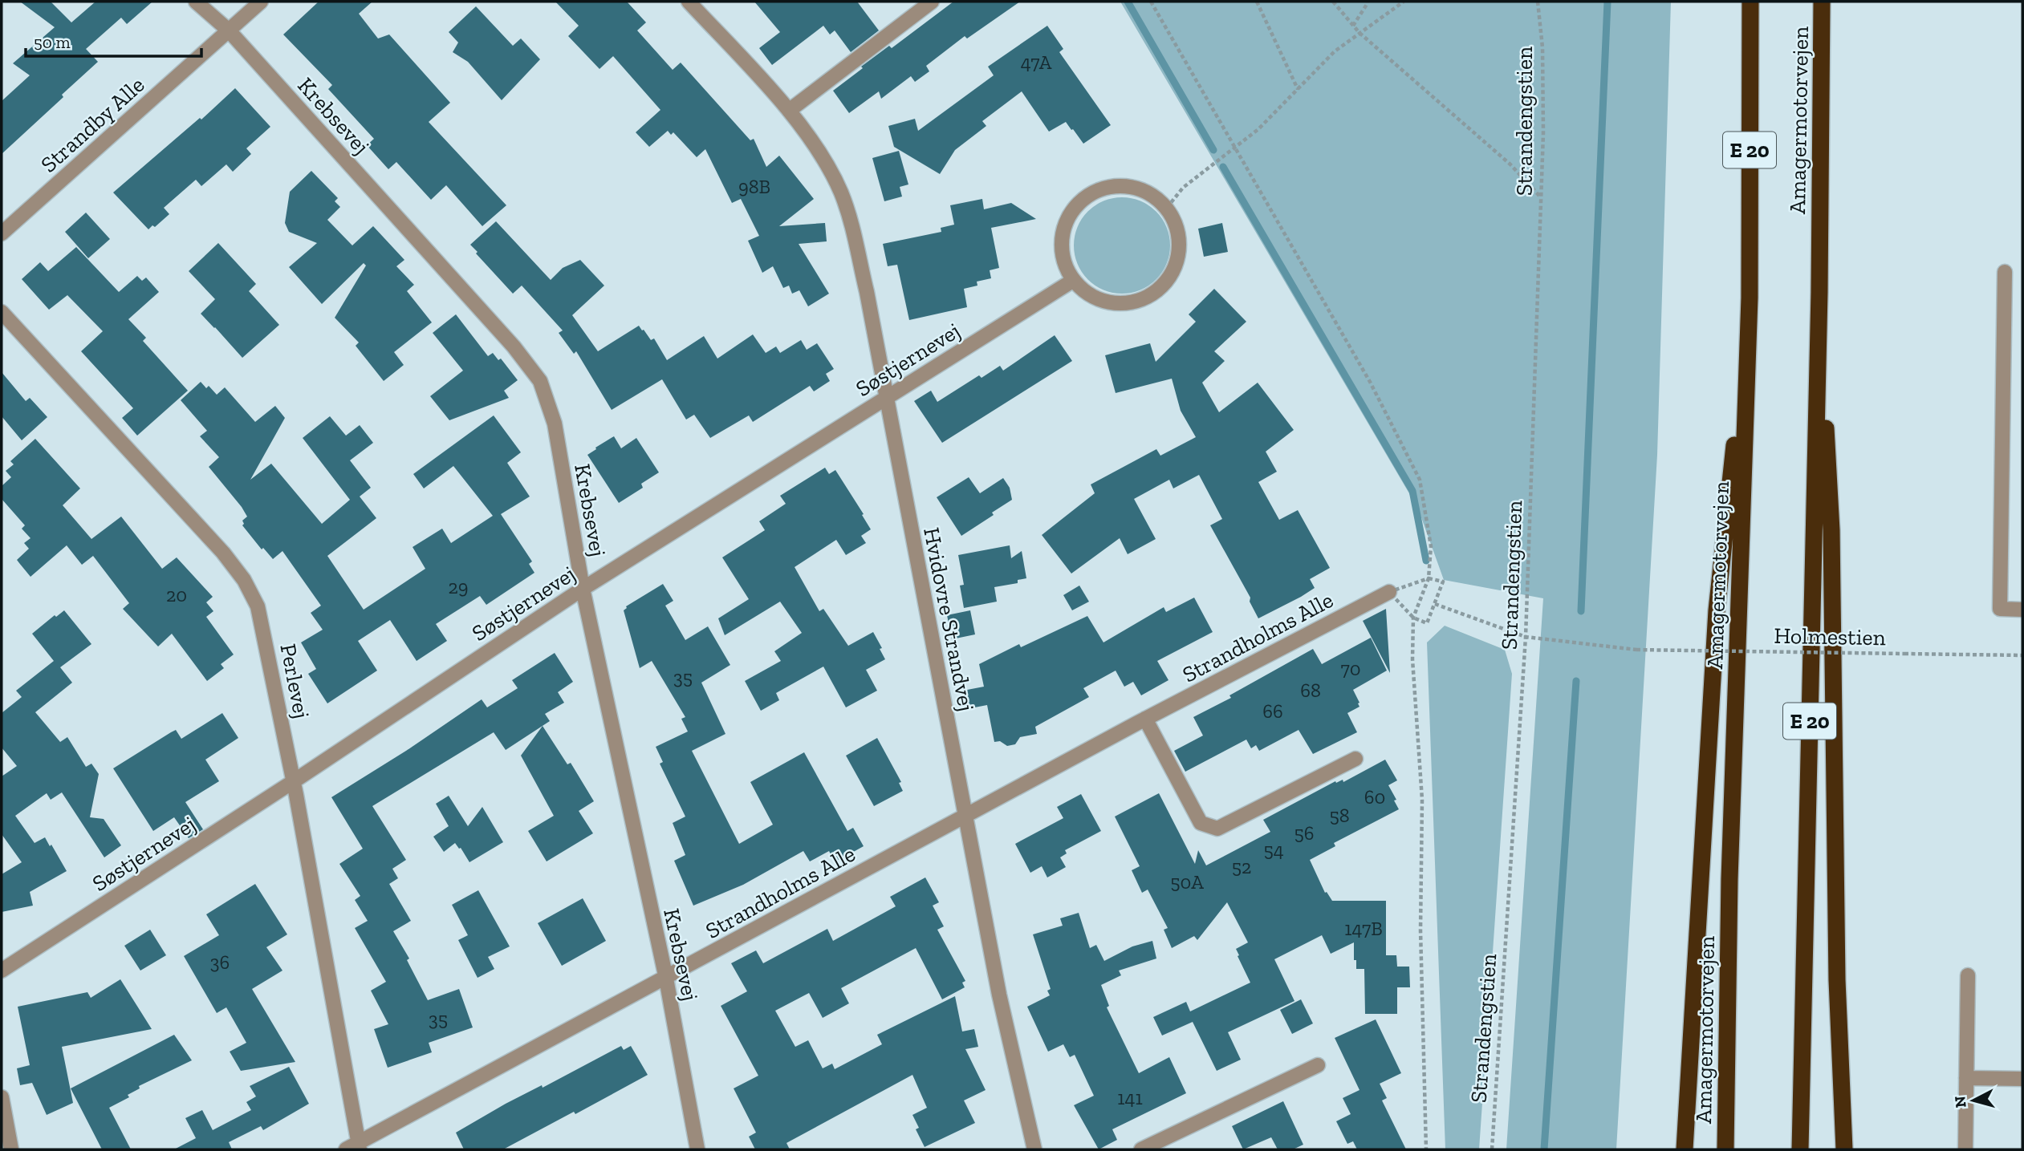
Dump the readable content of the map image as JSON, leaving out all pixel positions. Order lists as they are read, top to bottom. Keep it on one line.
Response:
{"streets":{"highway":["Amagermotorvejen","E 20"],"street":["Krebsevej","Strandby Alle","Søstjernevej","Hvidovre Strandvej","Strandholms Alle","Perlevej"],"path":["Strandengstien","Holmestien"]},"crossings":[["Krebsevej","Strandby Alle"],["Krebsevej","Søstjernevej"],["Krebsevej","Strandholms Alle"],["Strandengstien","Holmestien"],["Søstjernevej","Hvidovre Strandvej"],["Søstjernevej","Perlevej"],["Hvidovre Strandvej","Strandholms Alle"],["Strandholms Alle","Perlevej"]],"house_numbers":["47A","98B","29","20","70","35","68","66","60","58","56","54","52","50A","147B","36","35","141"],"scale_bar":"50 m","north":"left"}
